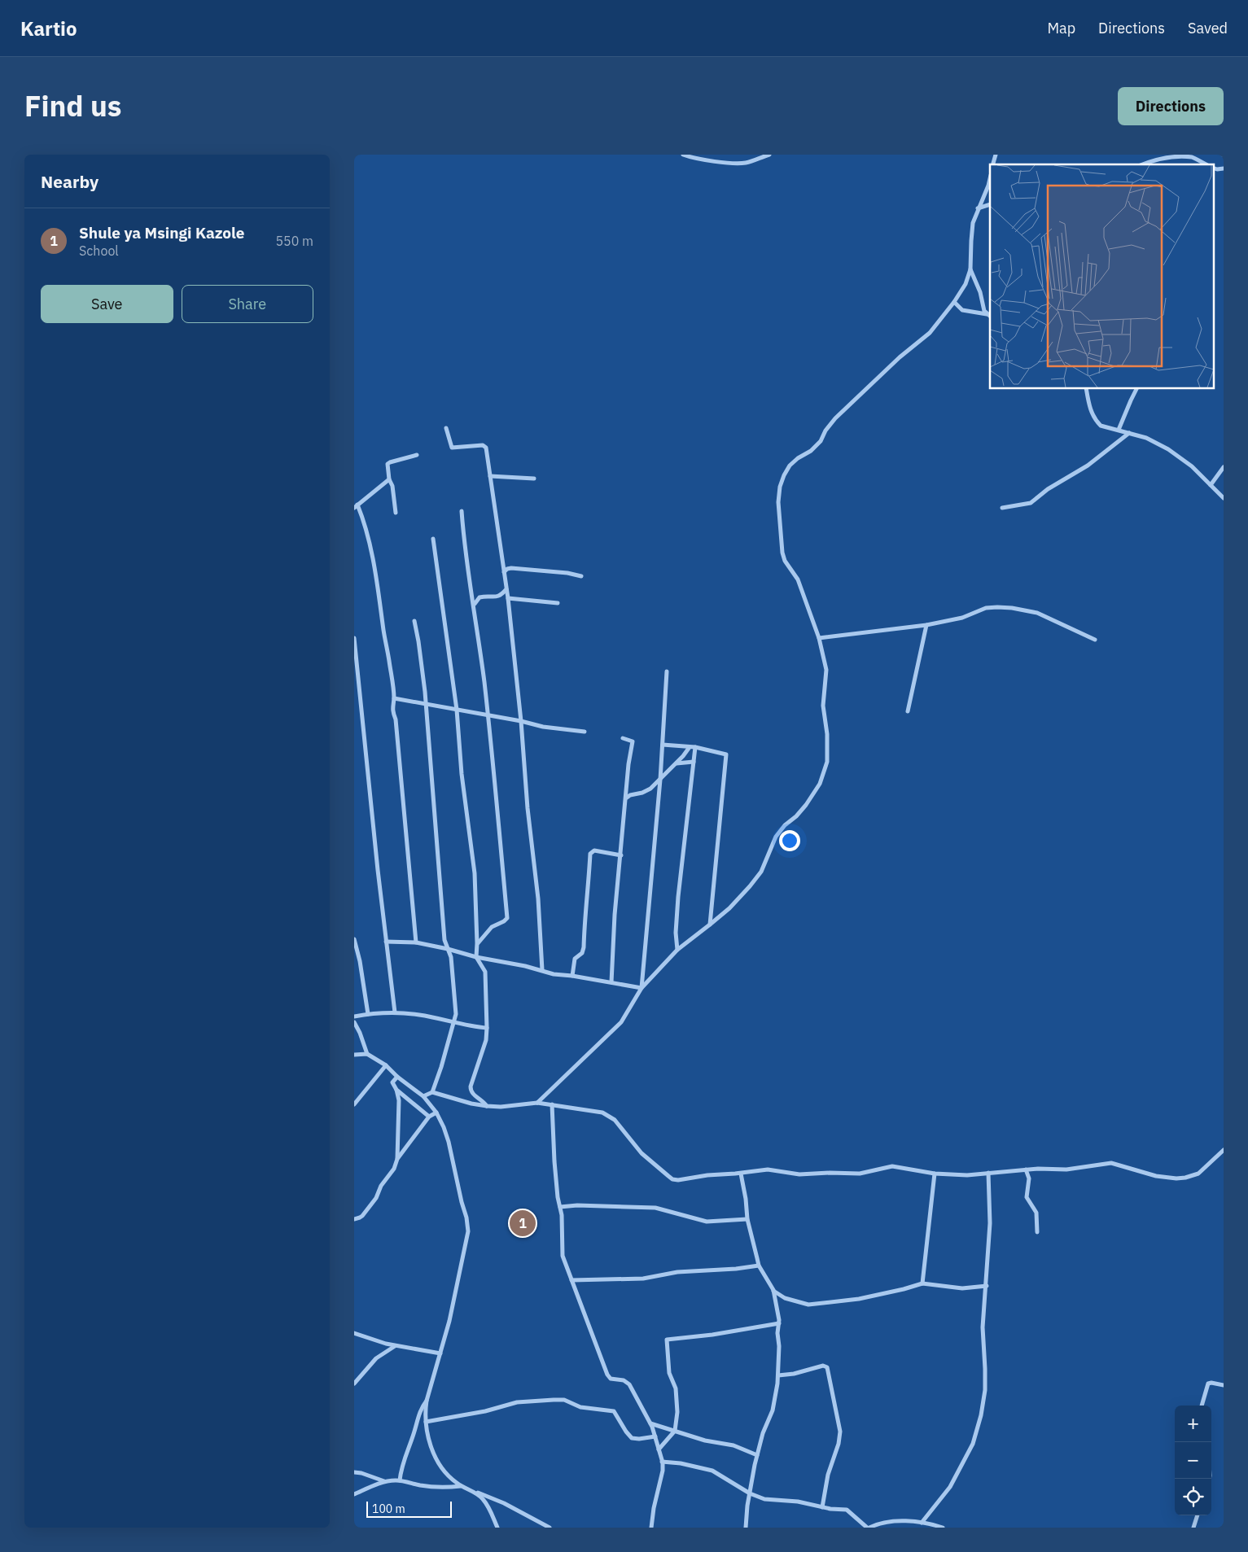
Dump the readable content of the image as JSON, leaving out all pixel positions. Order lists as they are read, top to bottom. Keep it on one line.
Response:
{"scale_bar":"100 m","page":{"header":"Kartio","nav":["Map","Directions","Saved"],"title":"Find us","buttons":["Directions",["Save","Share"]],"heading":"Nearby","list":[{"mark":"1","name":"Shule ya Msingi Kazole","note":"School","value":"550 m"}],"pins":"1","map_buttons":["+","−"],"scale":"100 m"}}
